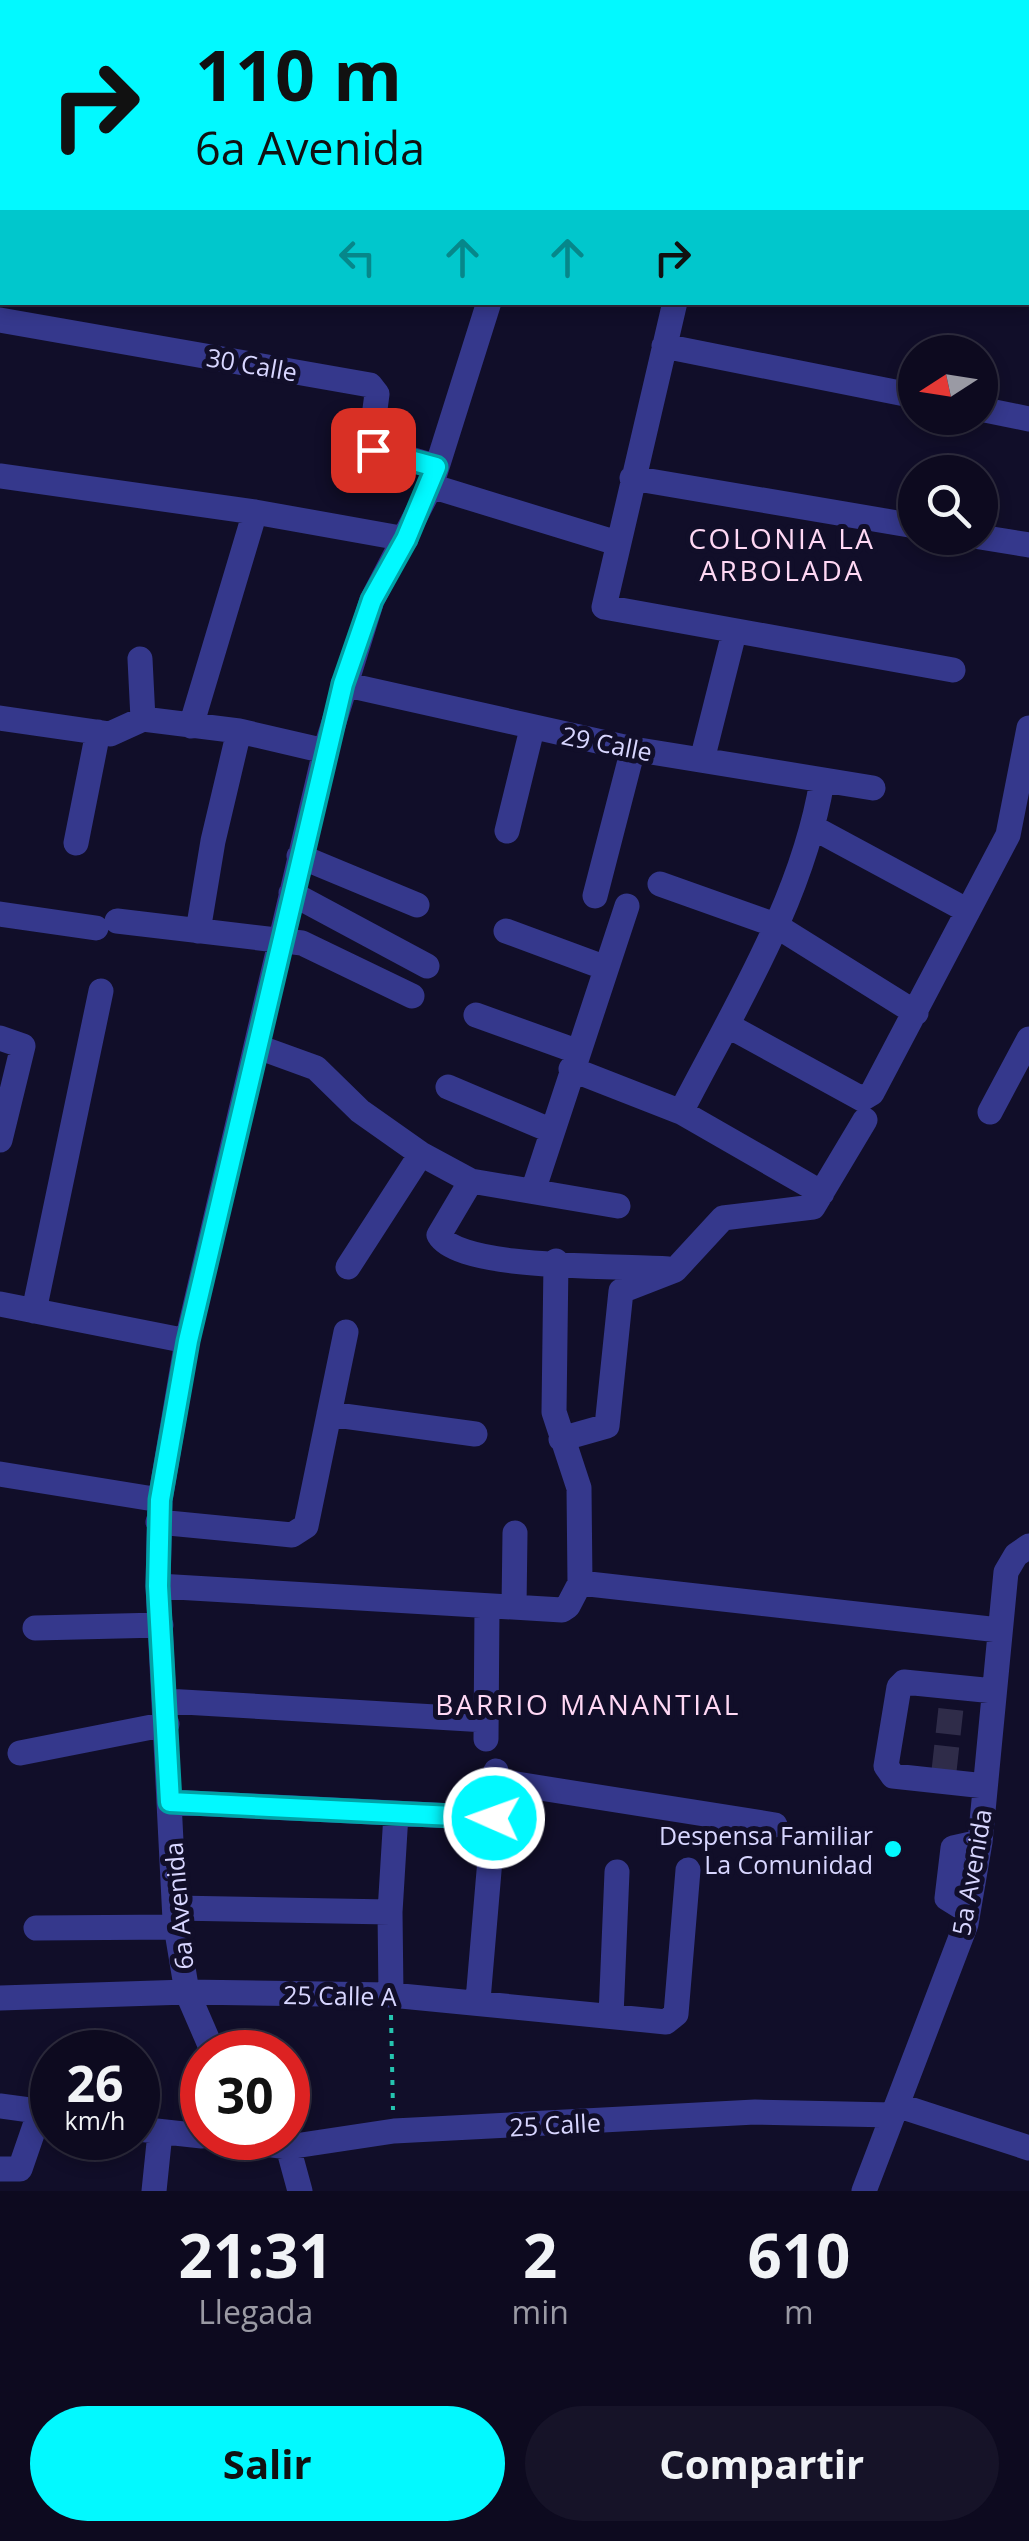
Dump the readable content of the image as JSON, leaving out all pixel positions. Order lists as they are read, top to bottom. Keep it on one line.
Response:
{"streets":{"street":["30 Calle","29 Calle","5a Avenida","6a Avenida","25 Calle A","25 Calle"]},"crossings":[["30 Calle","6a Avenida"],["29 Calle","6a Avenida"],["5a Avenida","25 Calle"],["6a Avenida","25 Calle A"]],"districts":["COLONIA LA ARBOLADA","BARRIO MANANTIAL"],"places":["Despensa Familiar La Comunidad"],"north":"left","page":{"turn":["110 m","6a Avenida"],"speed":"26 km/h","limit":"30","eta":["21:31","Llegada","2","min","610","m"],"buttons":["Salir","Compartir"]}}
